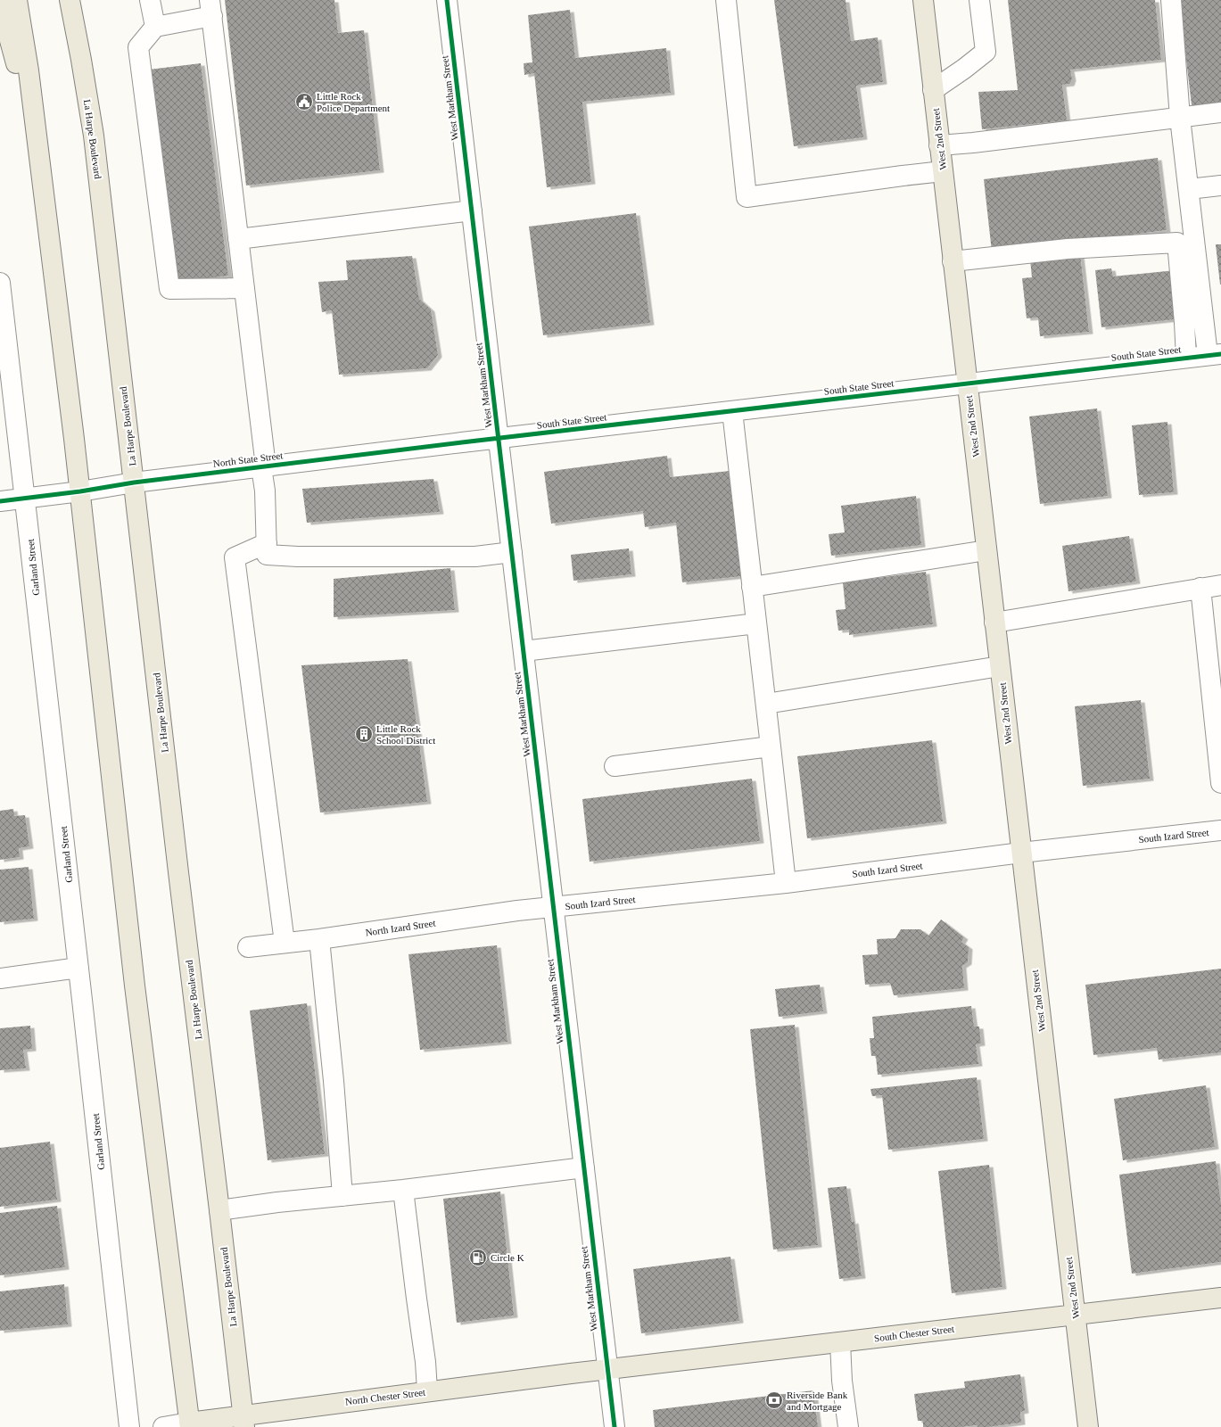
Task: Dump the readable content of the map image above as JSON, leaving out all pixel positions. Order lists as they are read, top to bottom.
{
  "streets": {
    "main road": [
      "La Harpe Boulevard",
      "West 2nd Street",
      "South Chester Street",
      "North Chester Street"
    ],
    "street": [
      "West Markham Street",
      "South State Street",
      "North State Street",
      "Garland Street",
      "South Izard Street",
      "North Izard Street"
    ]
  },
  "crossings": [
    ["West Markham Street", "South State Street"],
    ["West Markham Street", "North State Street"],
    ["West Markham Street", "South Izard Street"],
    ["West Markham Street", "North Izard Street"],
    ["West Markham Street", "South Chester Street"],
    ["West Markham Street", "North Chester Street"],
    ["La Harpe Boulevard", "North State Street"],
    ["La Harpe Boulevard", "North Chester Street"],
    ["West 2nd Street", "South State Street"],
    ["West 2nd Street", "South Izard Street"],
    ["West 2nd Street", "South Chester Street"],
    ["South State Street", "North State Street"],
    ["North State Street", "Garland Street"],
    ["South Izard Street", "North Izard Street"],
    ["South Chester Street", "North Chester Street"]
  ],
  "places": {
    "public building": ["Little Rock Police Department"],
    "building": ["Little Rock School District"],
    "fuel station": ["Circle K"],
    "bank": ["Riverside Bank and Mortgage"]
  }
}
